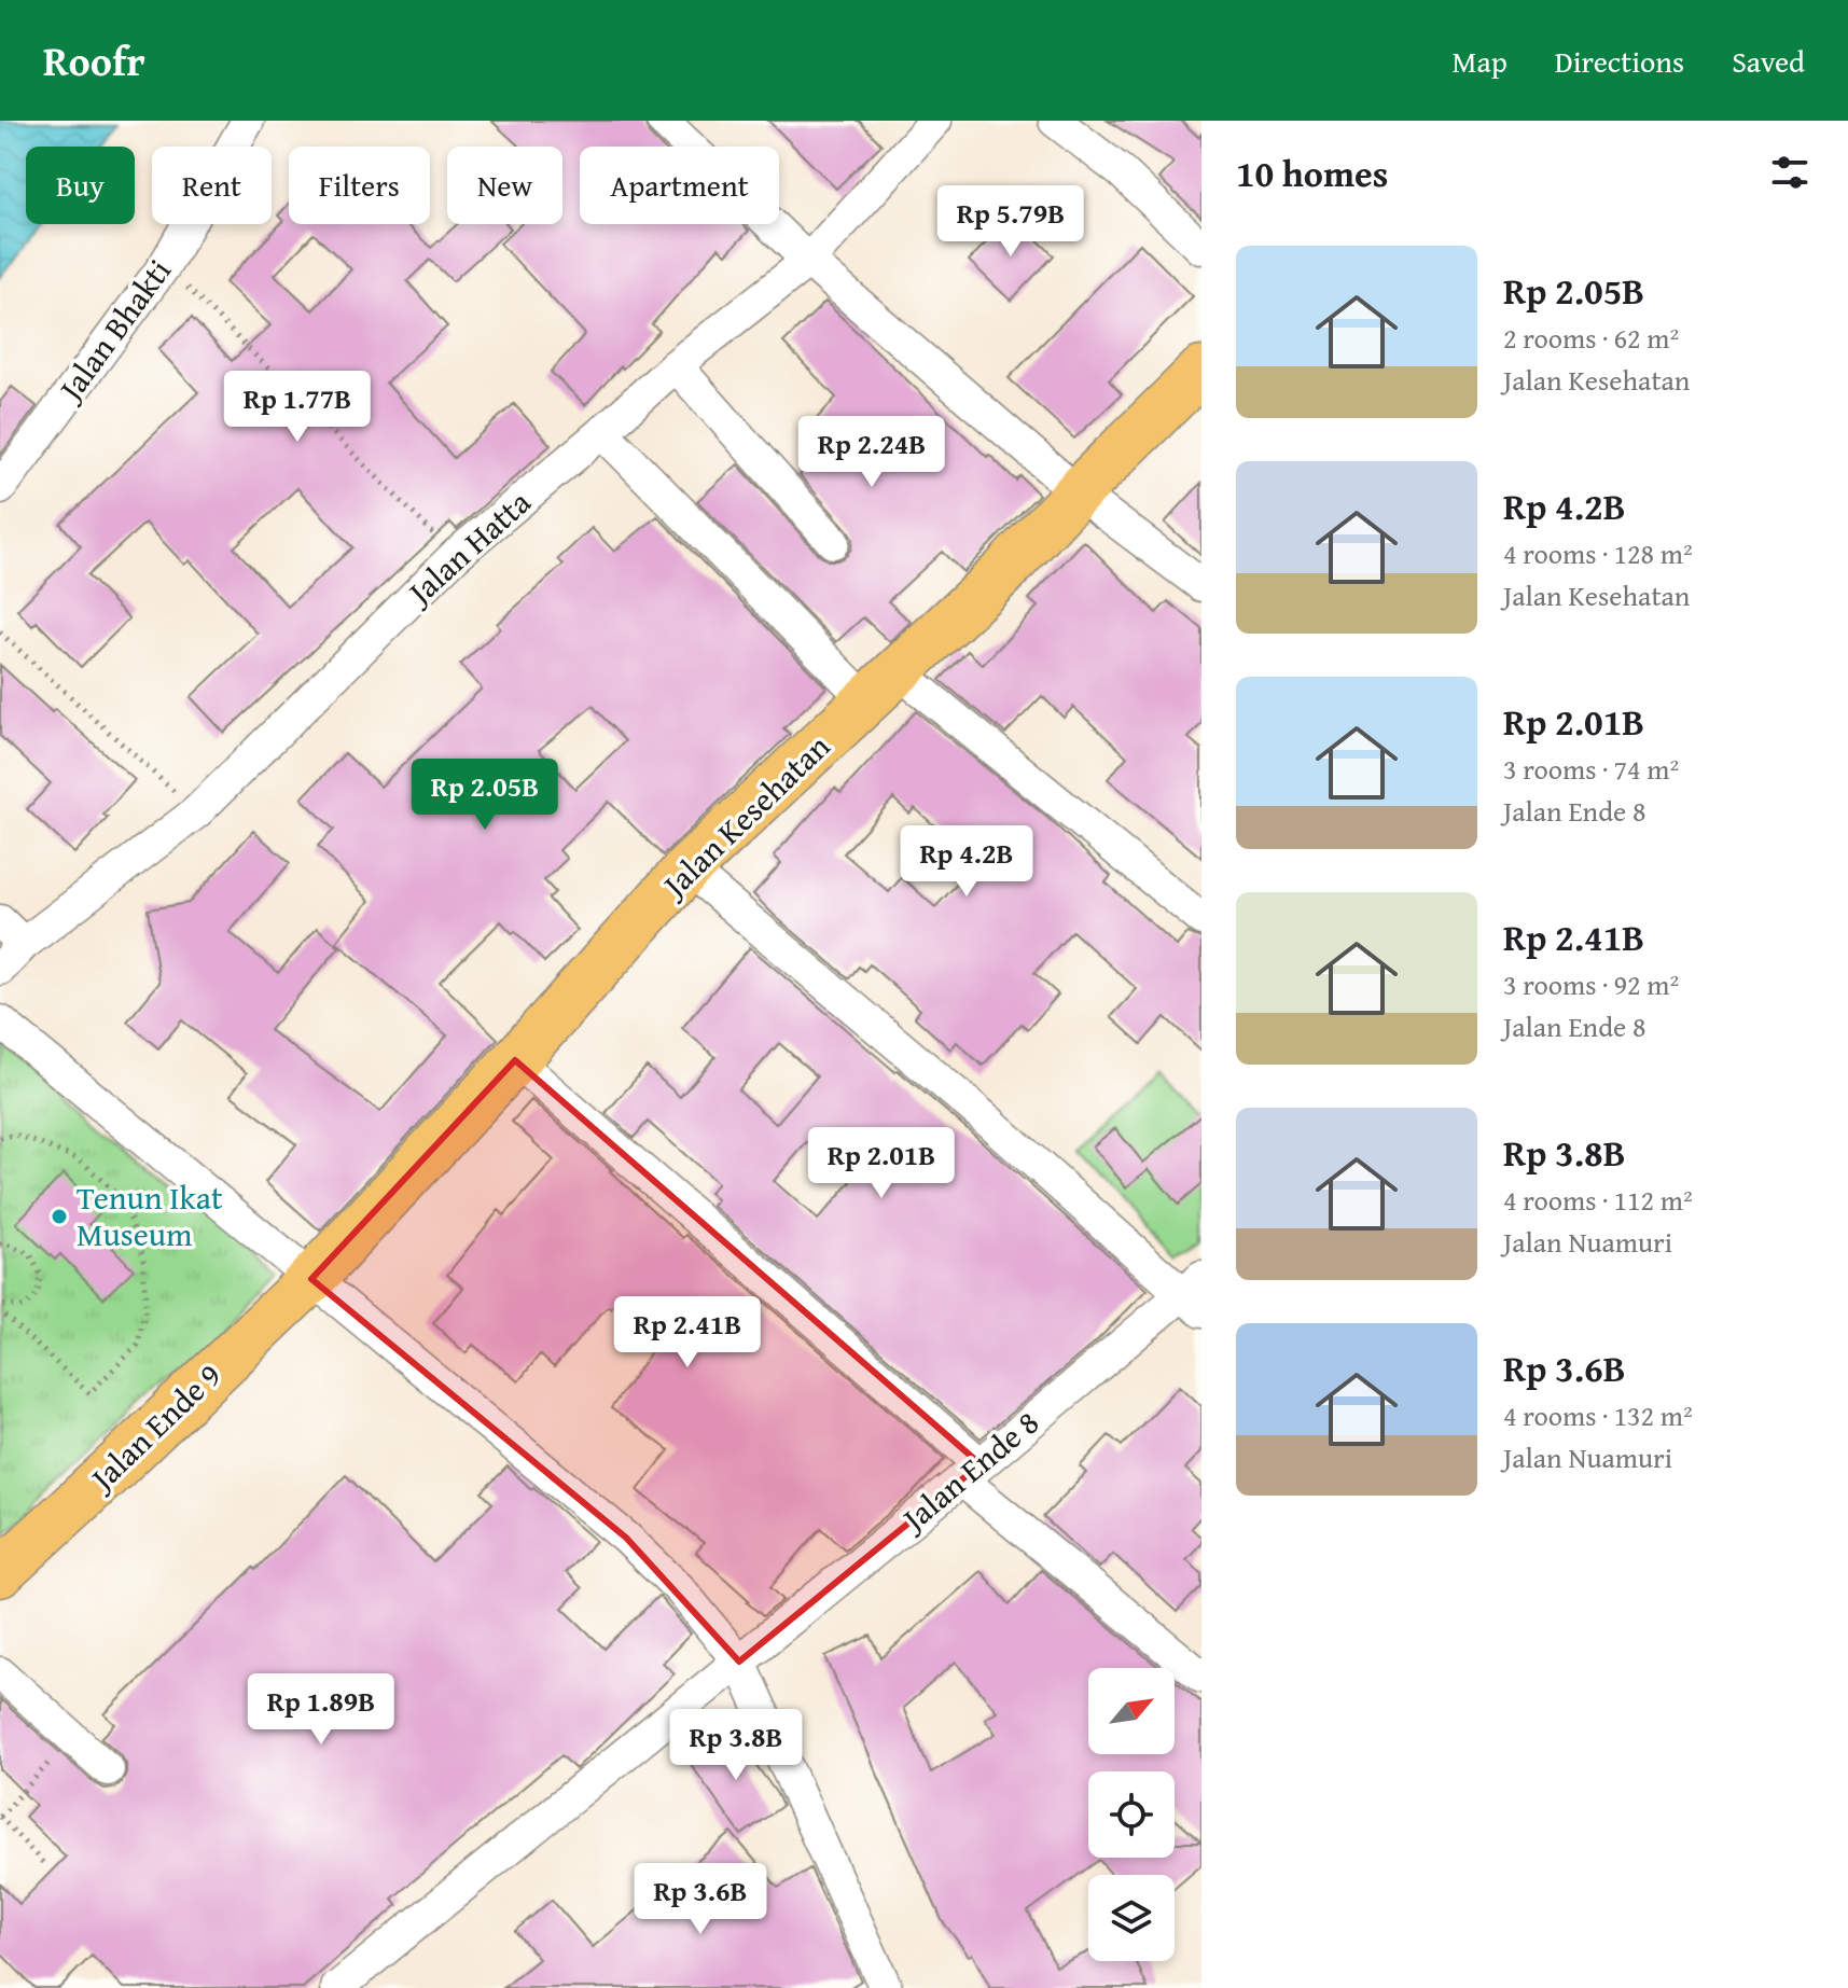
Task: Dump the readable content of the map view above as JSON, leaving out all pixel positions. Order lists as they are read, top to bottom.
{
  "streets": {
    "highway": ["Jalan Kesehatan", "Jalan Ende 9"],
    "street": ["Jalan Bhakti", "Jalan Hatta", "Jalan Ende 8"]
  },
  "crossings": [
    ["Jalan Kesehatan", "Jalan Ende 9"]
  ],
  "places": ["Tenun Ikat Museum"],
  "north": "top right",
  "page": {
    "header": "Roofr",
    "nav": ["Map", "Directions", "Saved"],
    "heading": "10 homes",
    "chip": [
      "Buy",
      "Rent",
      "Filters",
      "New",
      "Apartment"
    ],
    "price": [
      "Rp 5.79B",
      "Rp 1.77B",
      "Rp 2.24B",
      "Rp 2.05B",
      "Rp 4.2B",
      "Rp 2.01B",
      "Rp 2.41B",
      "Rp 1.89B",
      "Rp 3.8B",
      "Rp 3.6B"
    ],
    "list": [
      {
        "name": "Rp 2.05B",
        "note": "2 rooms · 62 m² · Jalan Kesehatan"
      },
      {
        "name": "Rp 4.2B",
        "note": "4 rooms · 128 m² · Jalan Kesehatan"
      },
      {
        "name": "Rp 2.01B",
        "note": "3 rooms · 74 m² · Jalan Ende 8"
      },
      {
        "name": "Rp 2.41B",
        "note": "3 rooms · 92 m² · Jalan Ende 8"
      },
      {
        "name": "Rp 3.8B",
        "note": "4 rooms · 112 m² · Jalan Nuamuri"
      },
      {
        "name": "Rp 3.6B",
        "note": "4 rooms · 132 m² · Jalan Nuamuri"
      }
    ]
  }
}
